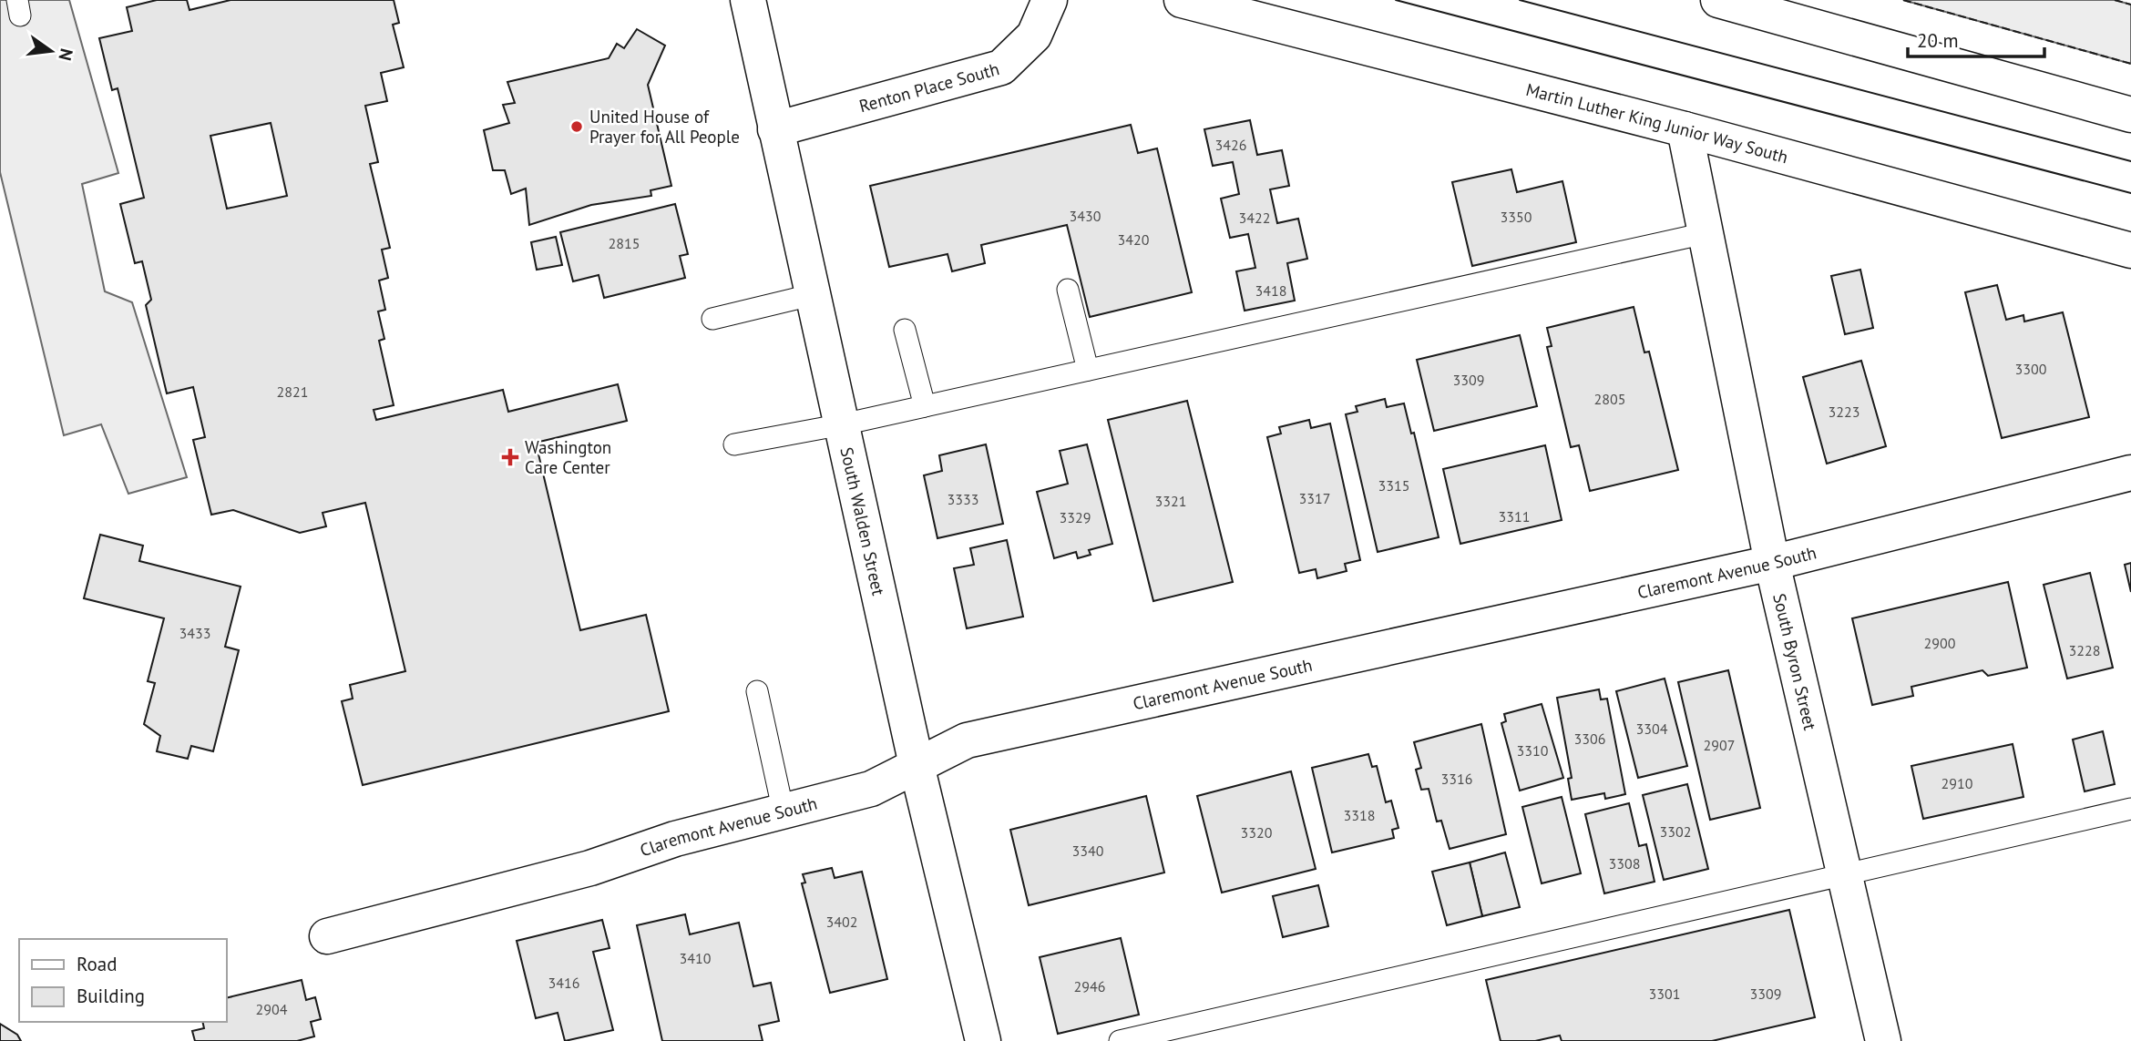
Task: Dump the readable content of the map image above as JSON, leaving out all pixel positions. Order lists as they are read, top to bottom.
{
  "streets": {
    "street": [
      "Renton Place South",
      "Martin Luther King Junior Way South",
      "South Walden Street",
      "Claremont Avenue South",
      "South Byron Street"
    ]
  },
  "crossings": [
    ["Renton Place South", "South Walden Street"],
    ["Martin Luther King Junior Way South", "South Byron Street"],
    ["South Walden Street", "Claremont Avenue South"],
    ["Claremont Avenue South", "South Byron Street"]
  ],
  "places": {
    "other": ["United House of Prayer for All People"],
    "health": ["Washington Care Center"]
  },
  "house_numbers": [
    "3426",
    "3430",
    "3350",
    "3422",
    "3420",
    "2815",
    "3418",
    "3300",
    "3309",
    "2821",
    "2805",
    "3223",
    "3315",
    "3317",
    "3333",
    "3321",
    "3311",
    "3329",
    "3433",
    "2900",
    "3228",
    "3304",
    "3306",
    "2907",
    "3310",
    "3316",
    "2910",
    "3318",
    "3302",
    "3320",
    "3340",
    "3308",
    "3402",
    "3410",
    "3416",
    "2946",
    "3301",
    "3309",
    "2904"
  ],
  "legend": ["Road", "Building"],
  "scale_bar": "20 m",
  "north": "right"
}
